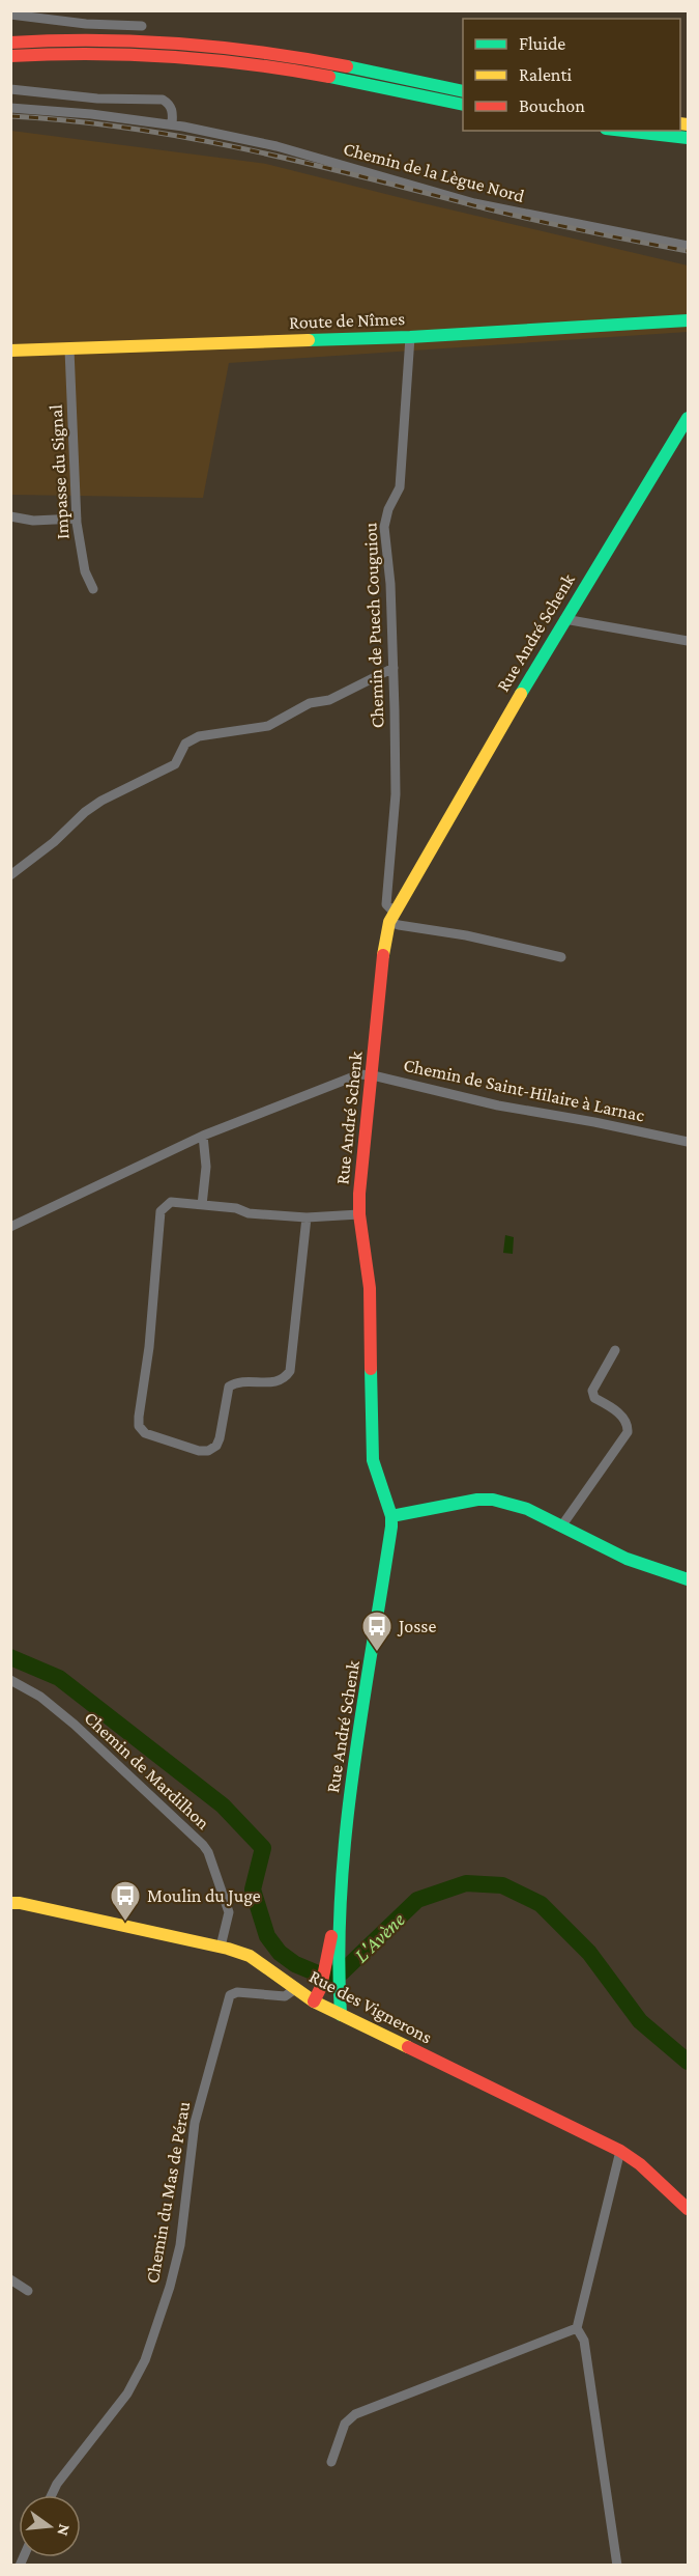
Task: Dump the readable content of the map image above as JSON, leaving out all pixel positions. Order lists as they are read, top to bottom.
{
  "streets": {
    "main road": ["Route de Nîmes", "Rue André Schenk", "Rue des Vignerons"],
    "street": [
      "Chemin de la Lègue Nord",
      "Impasse du Signal",
      "Chemin de Puech Couguiou",
      "Chemin de Saint-Hilaire à Larnac",
      "Chemin de Mardilhon",
      "Chemin du Mas de Pérau"
    ]
  },
  "crossings": [
    ["Route de Nîmes", "Impasse du Signal"],
    ["Route de Nîmes", "Chemin de Puech Couguiou"],
    ["Chemin de Puech Couguiou", "Rue André Schenk"],
    ["Rue André Schenk", "Chemin de Saint-Hilaire à Larnac"],
    ["Rue André Schenk", "Rue des Vignerons"],
    ["Chemin de Mardilhon", "Rue des Vignerons"],
    ["Rue des Vignerons", "Chemin du Mas de Pérau"]
  ],
  "water": ["L'Avène"],
  "places": {
    "bus stop": ["Josse", "Moulin du Juge"]
  },
  "legend": ["Fluide", "Ralenti", "Bouchon"],
  "north": "right"
}
